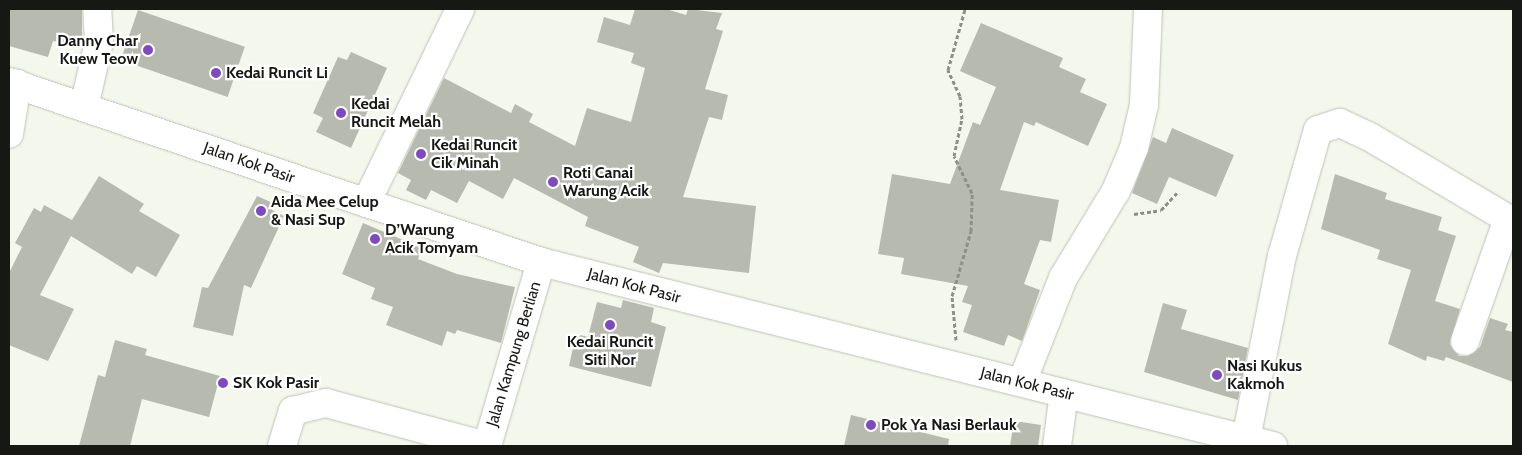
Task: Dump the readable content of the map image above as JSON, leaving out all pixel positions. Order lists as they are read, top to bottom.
{
  "streets": {
    "street": ["Jalan Kok Pasir", "Jalan Kampung Berlian"]
  },
  "crossings": [
    ["Jalan Kok Pasir", "Jalan Kampung Berlian"]
  ],
  "places": [
    "Danny Char Kuew Teow",
    "Kedai Runcit Li",
    "Kedai Runcit Melah",
    "Kedai Runcit Cik Minah",
    "Roti Canai Warung Acik",
    "Aida Mee Celup & Nasi Sup",
    "D’Warung Acik Tomyam",
    "Kedai Runcit Siti Nor",
    "Nasi Kukus Kakmoh",
    "SK Kok Pasir",
    "Pok Ya Nasi Berlauk"
  ]
}
